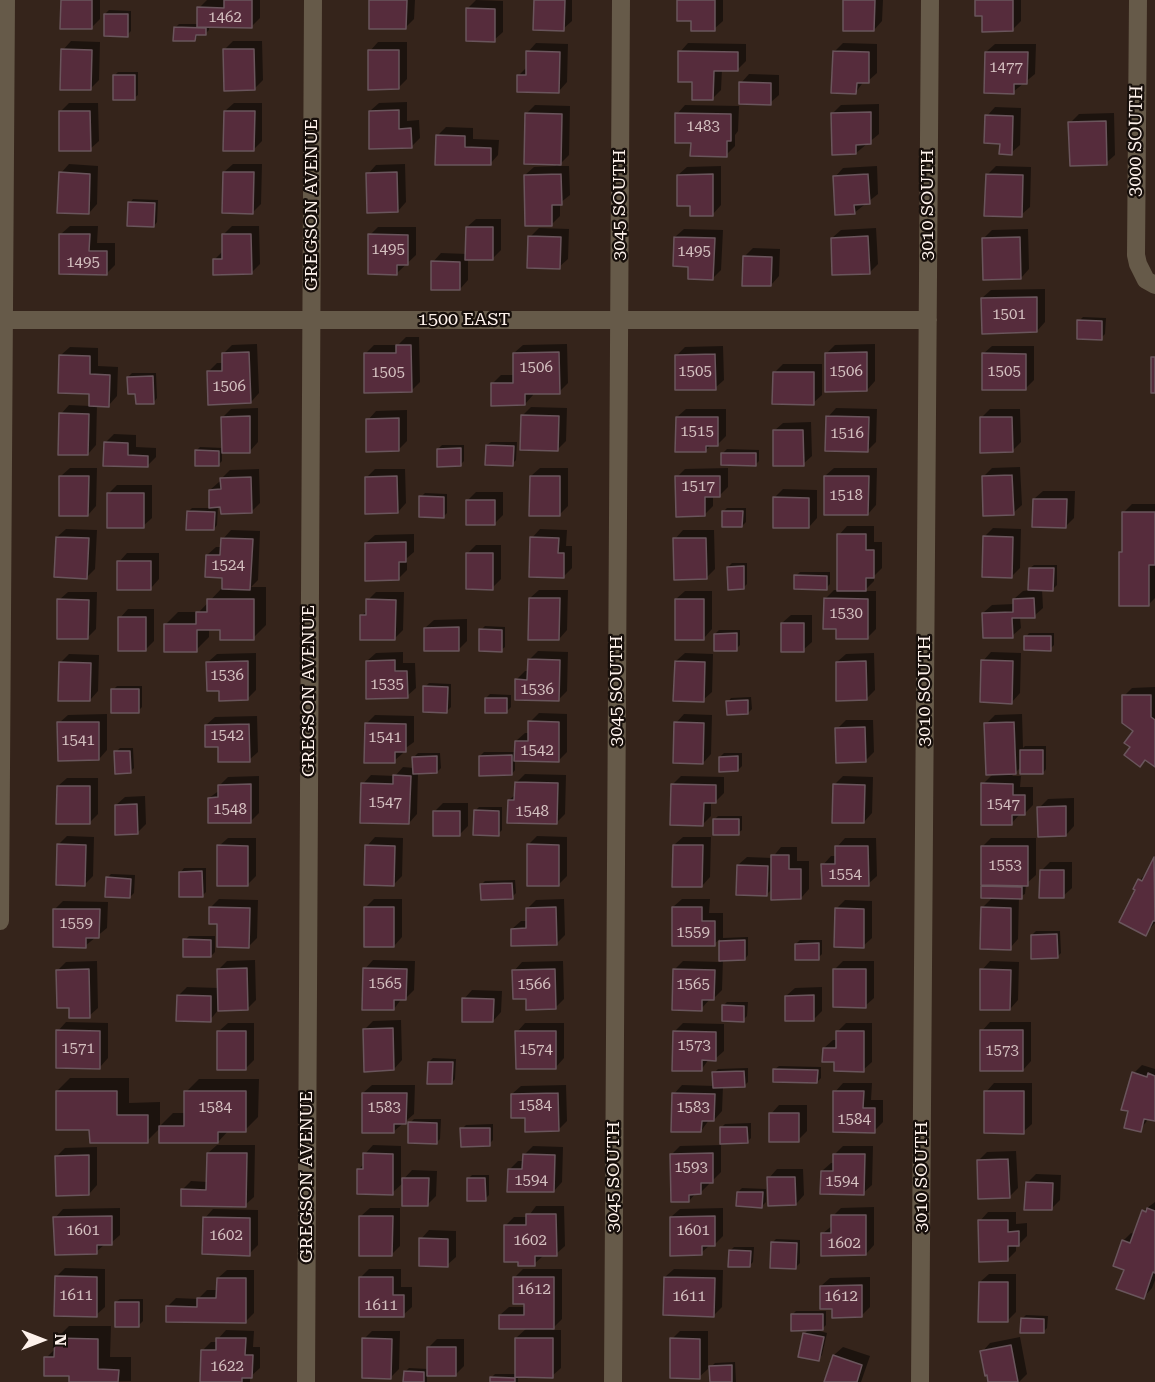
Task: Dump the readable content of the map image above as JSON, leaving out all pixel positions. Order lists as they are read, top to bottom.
{
  "streets": {
    "street": [
      "3000 SOUTH",
      "GREGSON AVENUE",
      "3045 SOUTH",
      "3010 SOUTH",
      "1500 EAST"
    ]
  },
  "crossings": [
    ["GREGSON AVENUE", "1500 EAST"],
    ["3045 SOUTH", "1500 EAST"],
    ["3010 SOUTH", "1500 EAST"]
  ],
  "house_numbers": [
    "1462",
    "1477",
    "1483",
    "1495",
    "1495",
    "1495",
    "1501",
    "1506",
    "1505",
    "1506",
    "1505",
    "1505",
    "1506",
    "1515",
    "1516",
    "1517",
    "1518",
    "1524",
    "1530",
    "1536",
    "1535",
    "1536",
    "1542",
    "1541",
    "1541",
    "1542",
    "1547",
    "1547",
    "1548",
    "1548",
    "1553",
    "1554",
    "1559",
    "1559",
    "1565",
    "1566",
    "1565",
    "1573",
    "1571",
    "1574",
    "1573",
    "1584",
    "1584",
    "1583",
    "1583",
    "1584",
    "1593",
    "1594",
    "1594",
    "1601",
    "1601",
    "1602",
    "1602",
    "1602",
    "1612",
    "1611",
    "1611",
    "1612",
    "1611",
    "1622"
  ],
  "north": "right"
}
